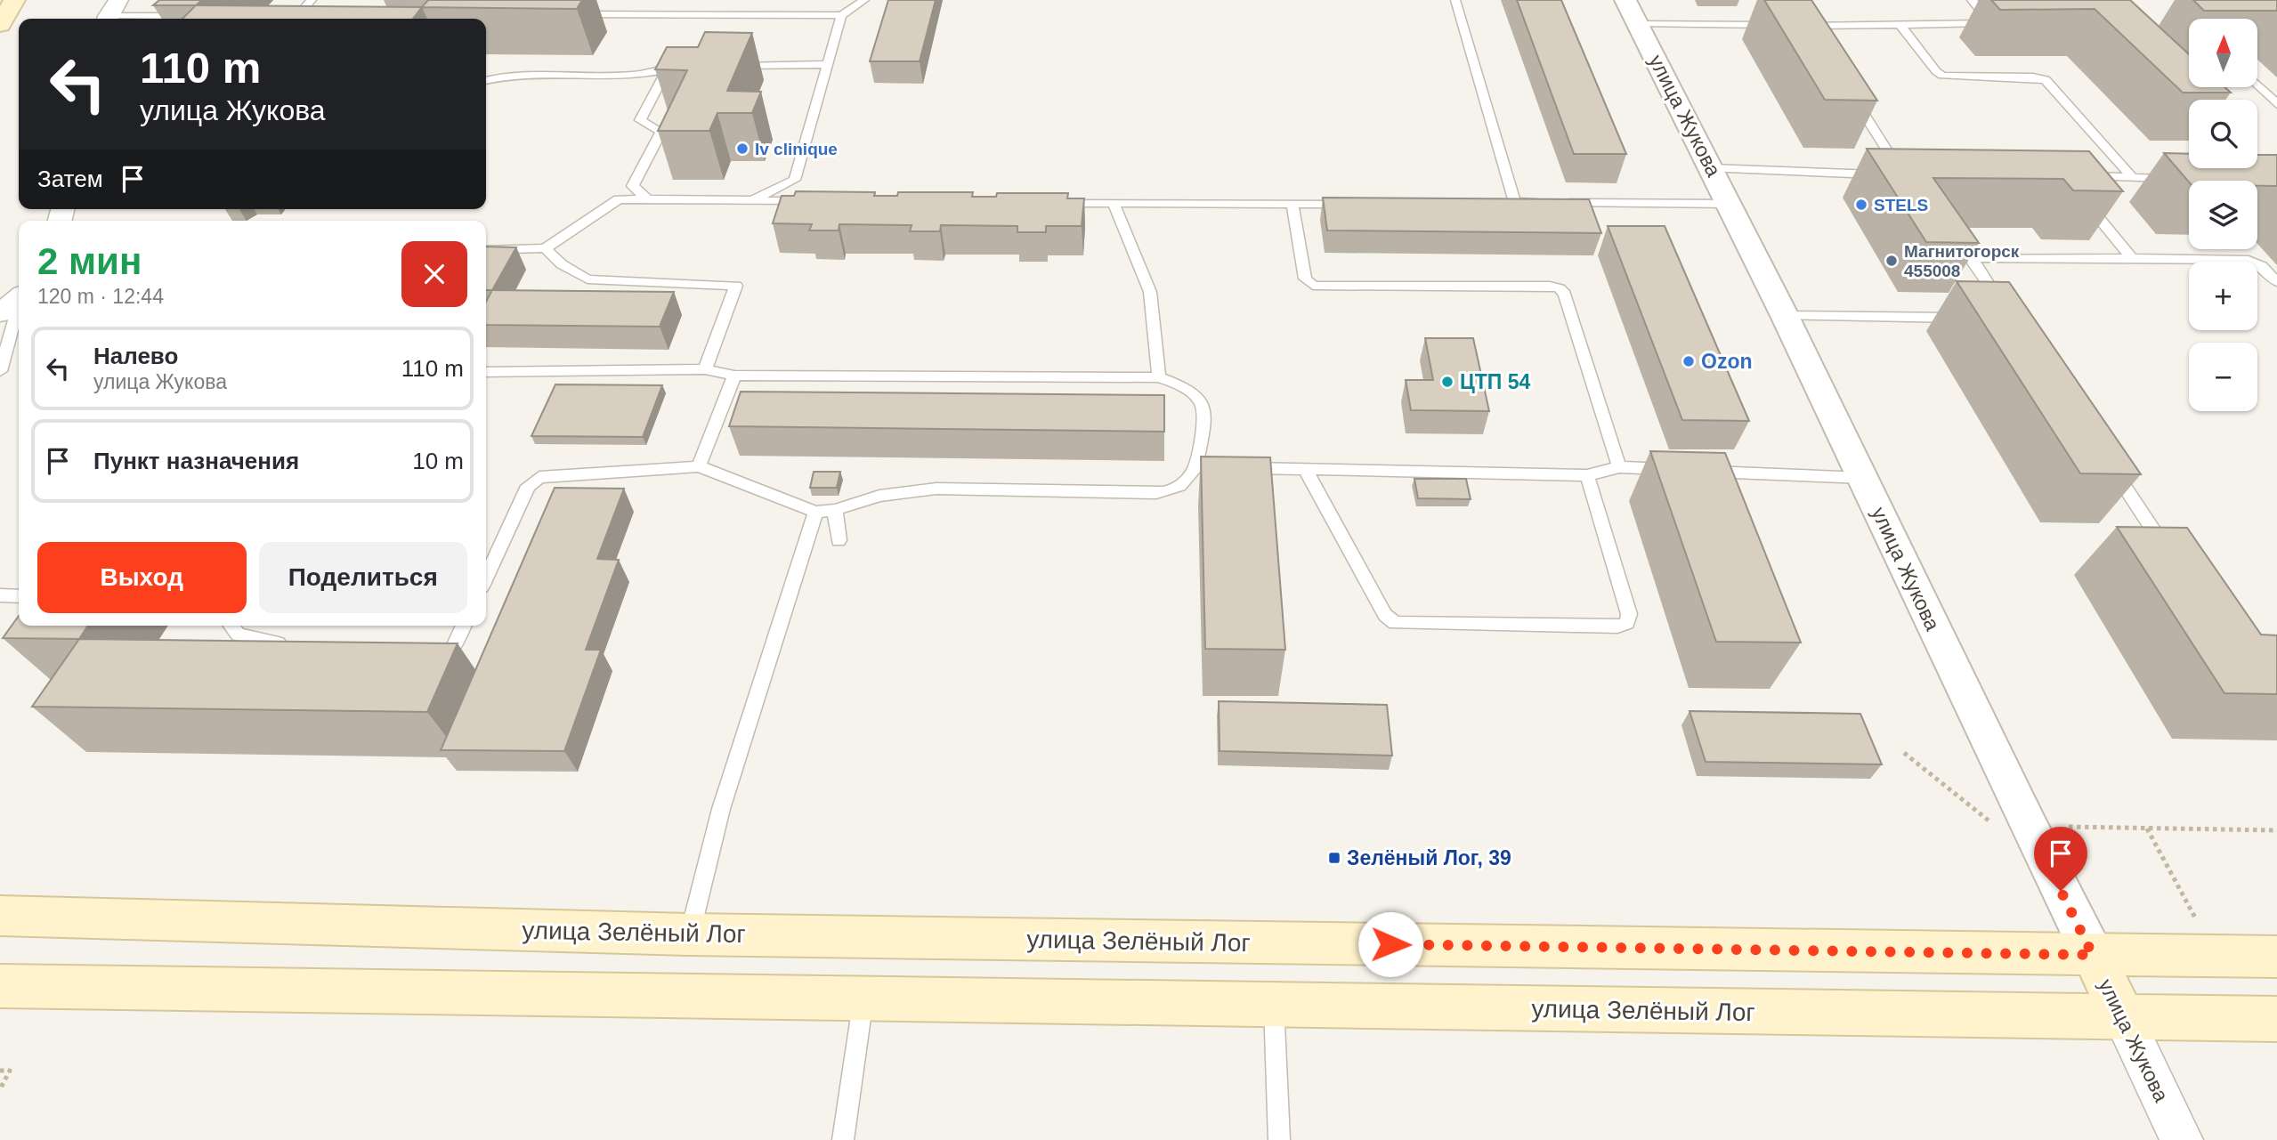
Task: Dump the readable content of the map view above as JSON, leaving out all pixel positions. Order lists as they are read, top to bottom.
{
  "streets": {
    "main road": ["улица Жукова", "улица Зелёный Лог"]
  },
  "crossings": [
    ["улица Жукова", "улица Зелёный Лог"]
  ],
  "places": {
    "other": [
      "Iv clinique",
      "STELS",
      "Магнитогорск 455008",
      "Ozon",
      "ЦТП 54"
    ],
    "transit": ["Зелёный Лог, 39"]
  },
  "north": "top",
  "page": {
    "map_buttons": ["+", "−"],
    "turn": ["110 m", "улица Жукова"],
    "then": "Затем",
    "heading": ["2 мин", "120 m · 12:44"],
    "list": [
      {
        "name": "Налево",
        "note": "улица Жукова",
        "value": "110 m"
      },
      {
        "name": "Пункт назначения",
        "value": "10 m"
      }
    ],
    "buttons": ["Выход", "Поделиться"]
  }
}
